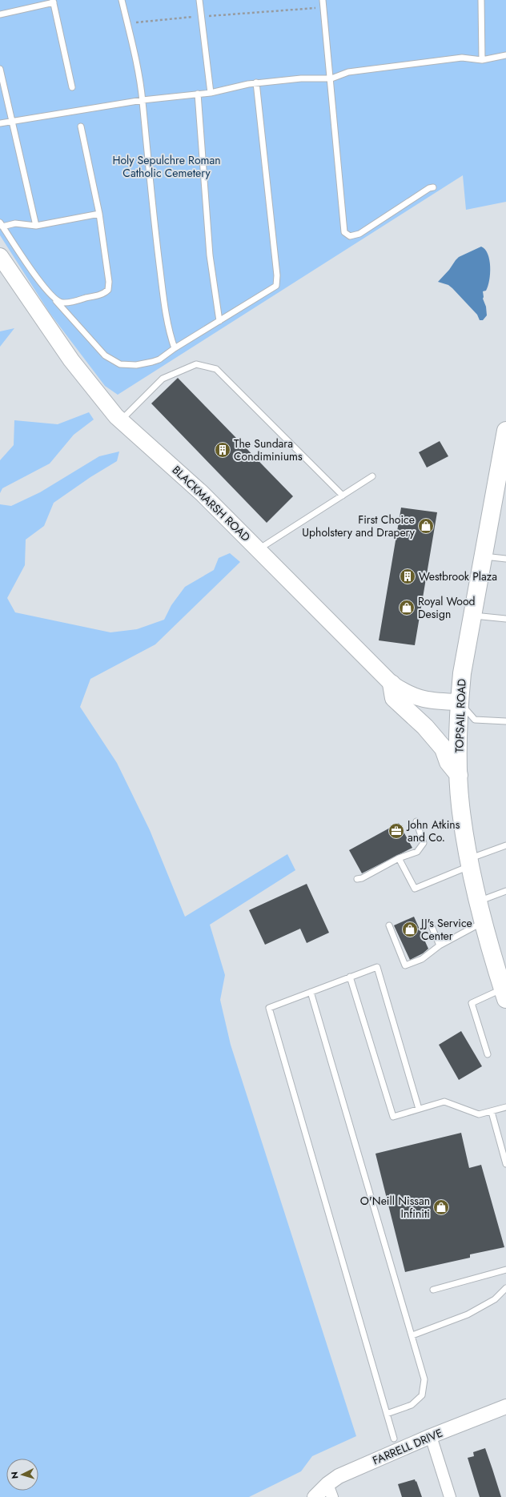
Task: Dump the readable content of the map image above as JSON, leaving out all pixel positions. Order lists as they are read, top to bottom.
{
  "streets": {
    "main road": ["BLACKMARSH ROAD", "TOPSAIL ROAD"],
    "street": ["FARRELL DRIVE"]
  },
  "crossings": [
    ["BLACKMARSH ROAD", "TOPSAIL ROAD"]
  ],
  "parks": ["Holy Sepulchre Roman Catholic Cemetery"],
  "places": {
    "building": ["The Sundara Condiminiums", "Westbrook Plaza"],
    "shop": [
      "First Choice Upholstery and Drapery",
      "Royal Wood Design",
      "JJ's Service Center",
      "O'Neill Nissan Infiniti"
    ],
    "office": ["John Atkins and Co."]
  },
  "north": "left"
}
